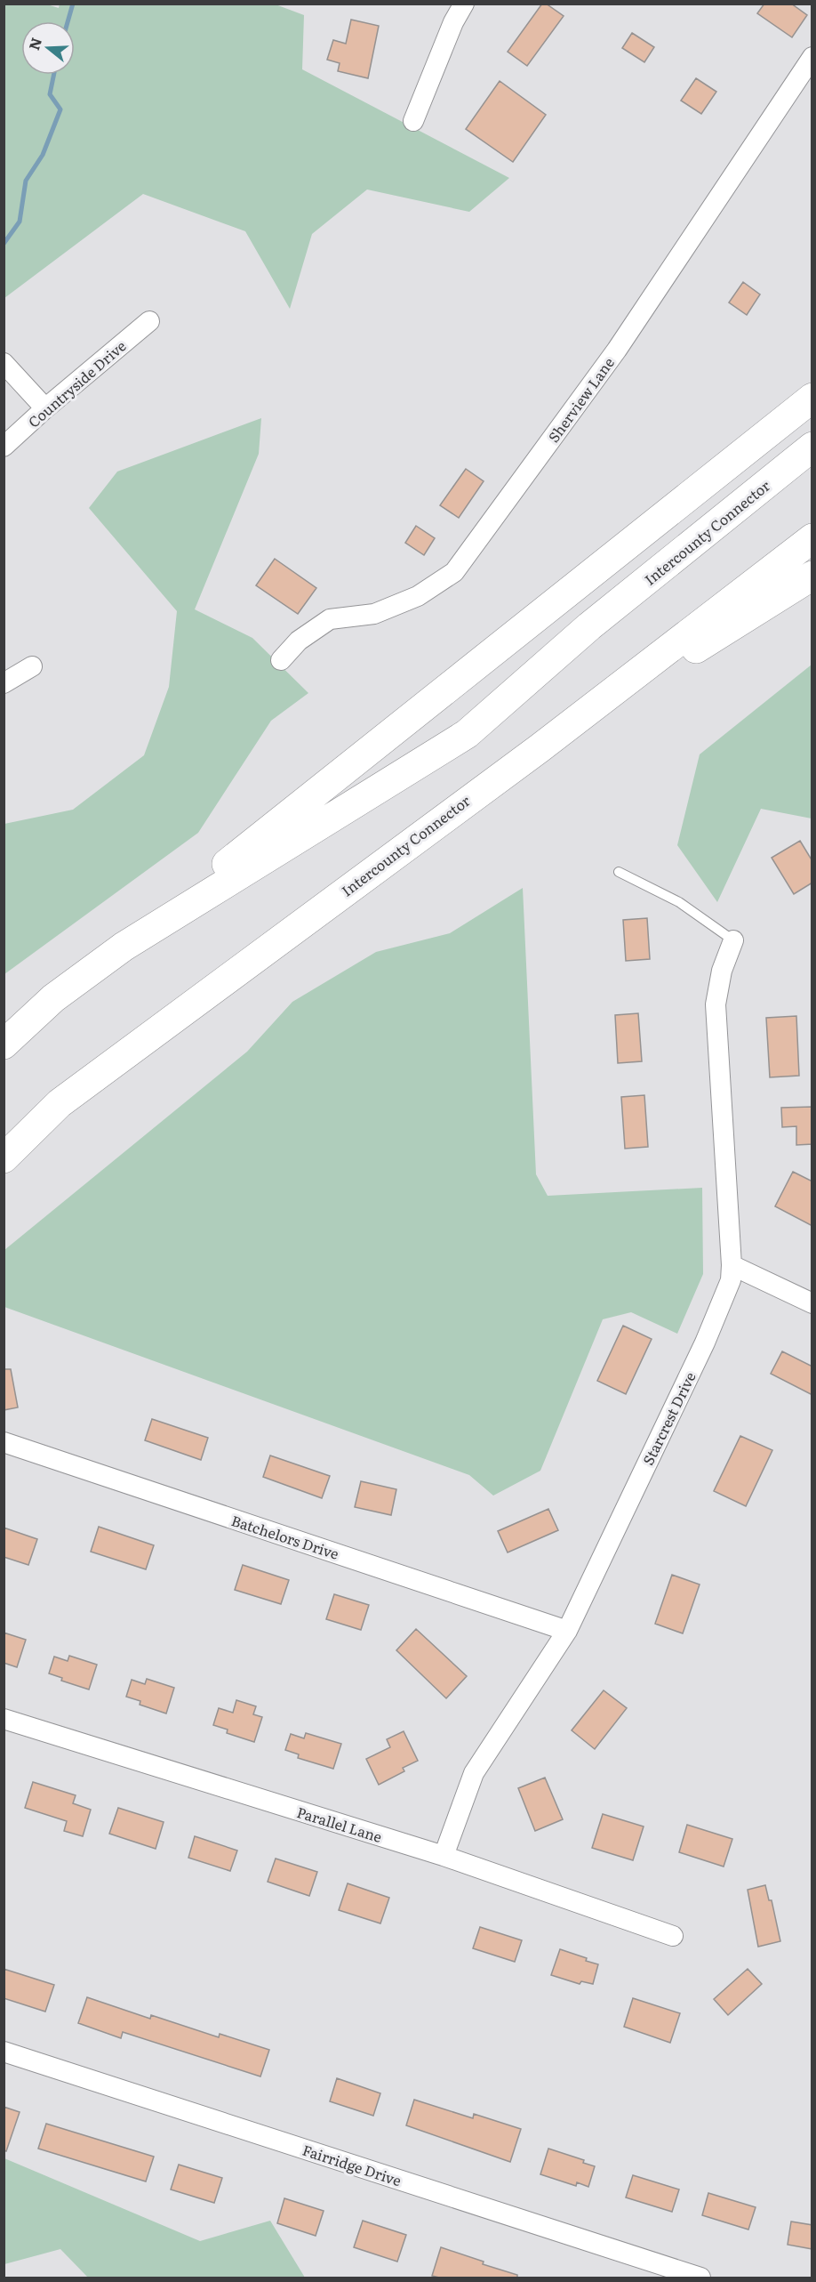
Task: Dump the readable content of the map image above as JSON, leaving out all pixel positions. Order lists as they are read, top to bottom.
{
  "streets": {
    "highway": ["Intercounty Connector"],
    "street": [
      "Countryside Drive",
      "Sherview Lane",
      "Starcrest Drive",
      "Batchelors Drive",
      "Parallel Lane",
      "Fairridge Drive"
    ]
  },
  "crossings": [
    ["Starcrest Drive", "Batchelors Drive"],
    ["Starcrest Drive", "Parallel Lane"]
  ],
  "north": "left"
}
